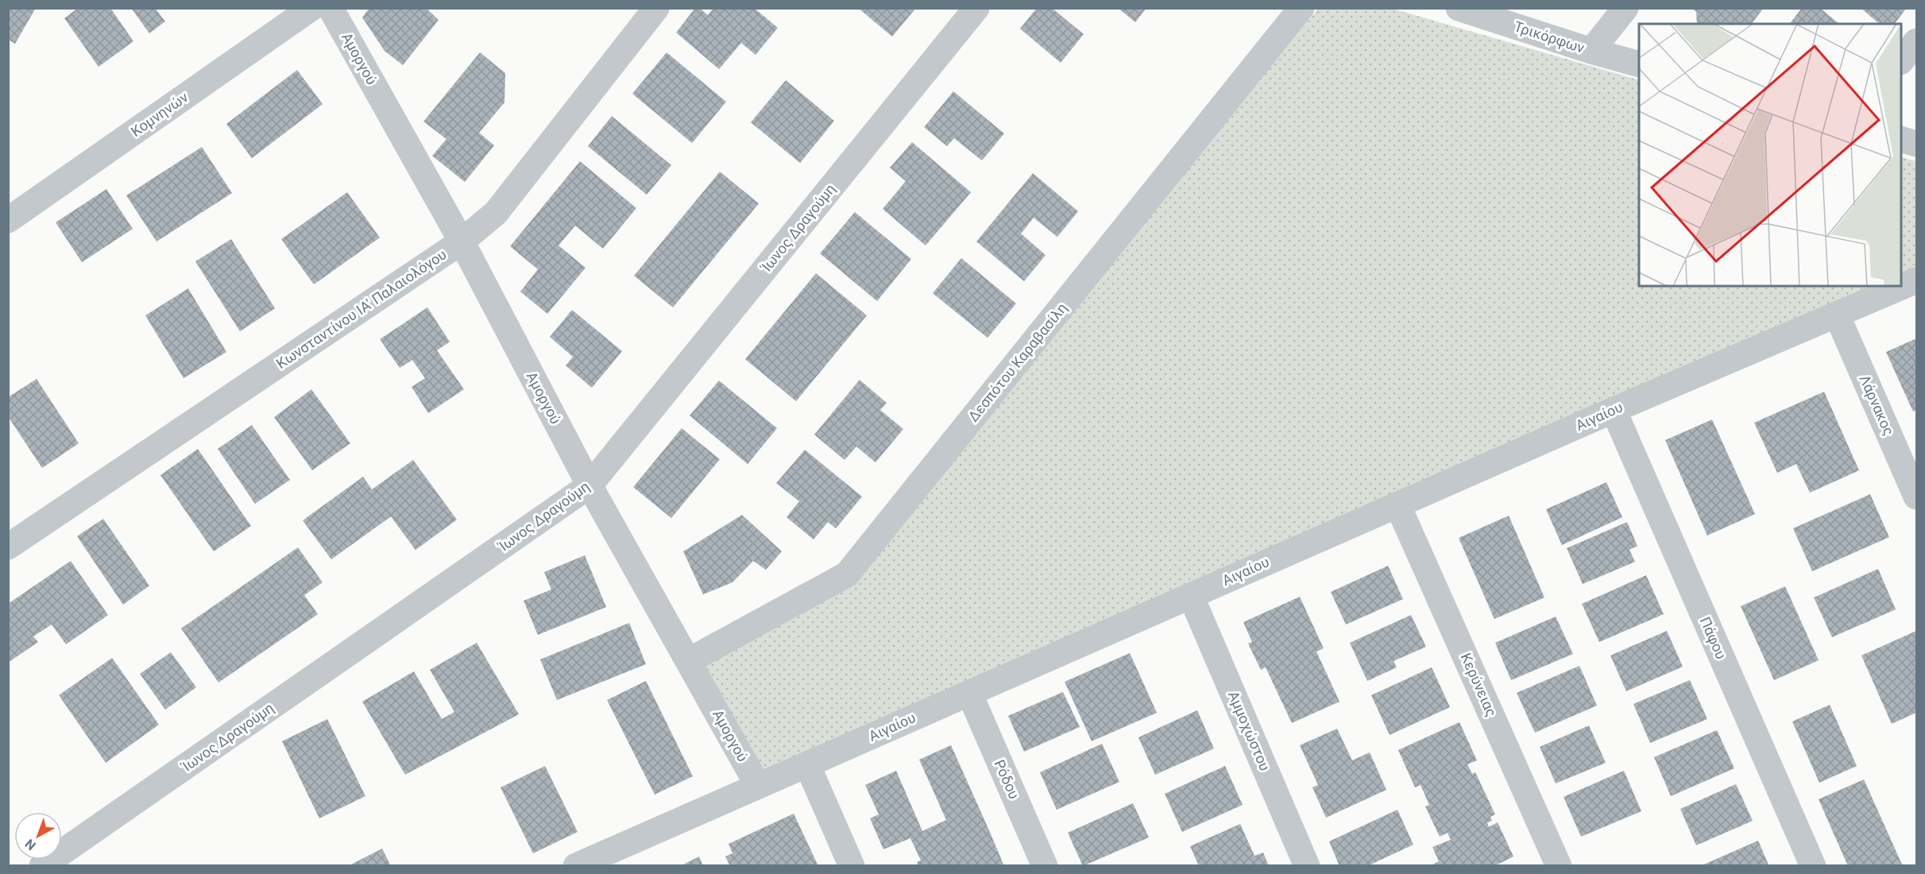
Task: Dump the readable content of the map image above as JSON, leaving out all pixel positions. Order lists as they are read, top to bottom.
{
  "streets": {
    "street": [
      "Τρικόρφων",
      "Αμοργού",
      "Κοµνηνών",
      "Ίωνος Δραγούμη",
      "Κωνσταντίνου ΙΑ' Παλαιολόγου",
      "Δεσπότου Καραβασίλη",
      "Λάρνακος",
      "Αιγαίου",
      "Πάφου",
      "Κερύνειας",
      "Αμμοχώστου",
      "Ρόδου"
    ]
  },
  "crossings": [
    ["Αμοργού", "Ίωνος Δραγούμη"],
    ["Αμοργού", "Κωνσταντίνου ΙΑ' Παλαιολόγου"],
    ["Αμοργού", "Δεσπότου Καραβασίλη"],
    ["Αμοργού", "Αιγαίου"],
    ["Λάρνακος", "Αιγαίου"],
    ["Αιγαίου", "Πάφου"],
    ["Αιγαίου", "Κερύνειας"],
    ["Αιγαίου", "Αμμοχώστου"],
    ["Αιγαίου", "Ρόδου"]
  ],
  "north": "bottom left"
}
